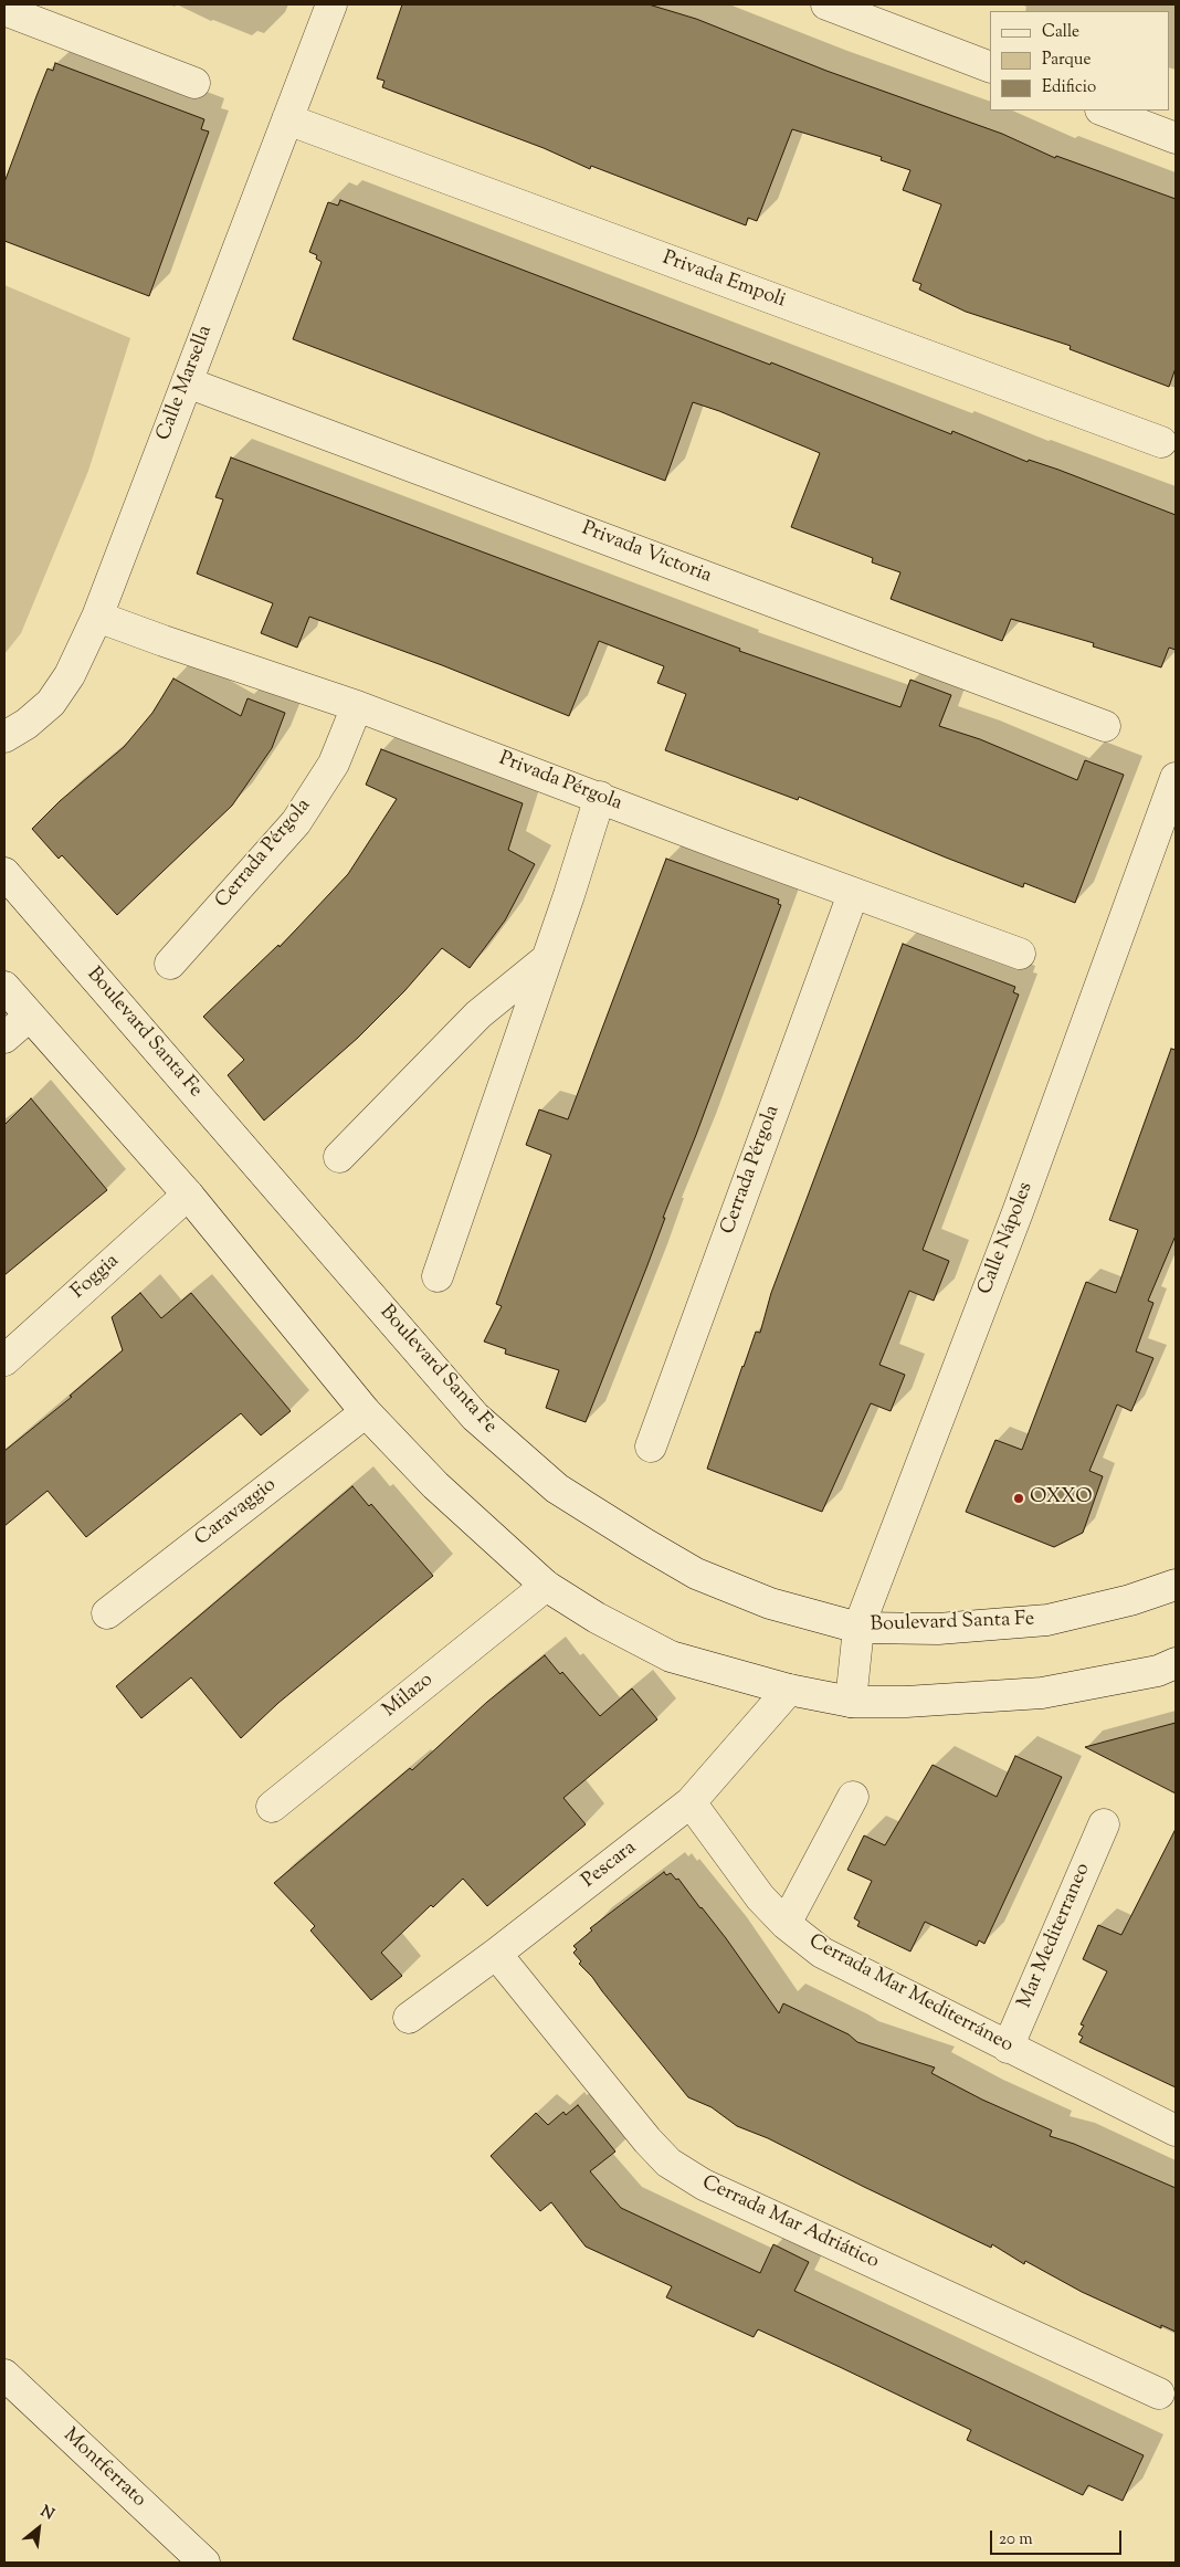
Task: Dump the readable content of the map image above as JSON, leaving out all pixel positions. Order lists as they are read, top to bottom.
{
  "streets": {
    "street": [
      "Privada Empoli",
      "Calle Marsella",
      "Privada Victoria",
      "Privada Pérgola",
      "Cerrada Pérgola",
      "Boulevard Santa Fe",
      "Calle Nápoles",
      "Foggia",
      "Caravaggio",
      "Milazo",
      "Pescara",
      "Mar Mediterraneo",
      "Cerrada Mar Mediterráneo",
      "Cerrada Mar Adriático",
      "Montferrato"
    ]
  },
  "crossings": [
    ["Privada Empoli", "Calle Marsella"],
    ["Calle Marsella", "Privada Victoria"],
    ["Calle Marsella", "Privada Pérgola"],
    ["Privada Pérgola", "Cerrada Pérgola"],
    ["Boulevard Santa Fe", "Calle Nápoles"],
    ["Pescara", "Cerrada Mar Mediterráneo"],
    ["Pescara", "Cerrada Mar Adriático"],
    ["Mar Mediterraneo", "Cerrada Mar Mediterráneo"]
  ],
  "places": ["OXXO"],
  "legend": ["Calle", "Parque", "Edificio"],
  "scale_bar": "20 m",
  "north": "top right"
}
